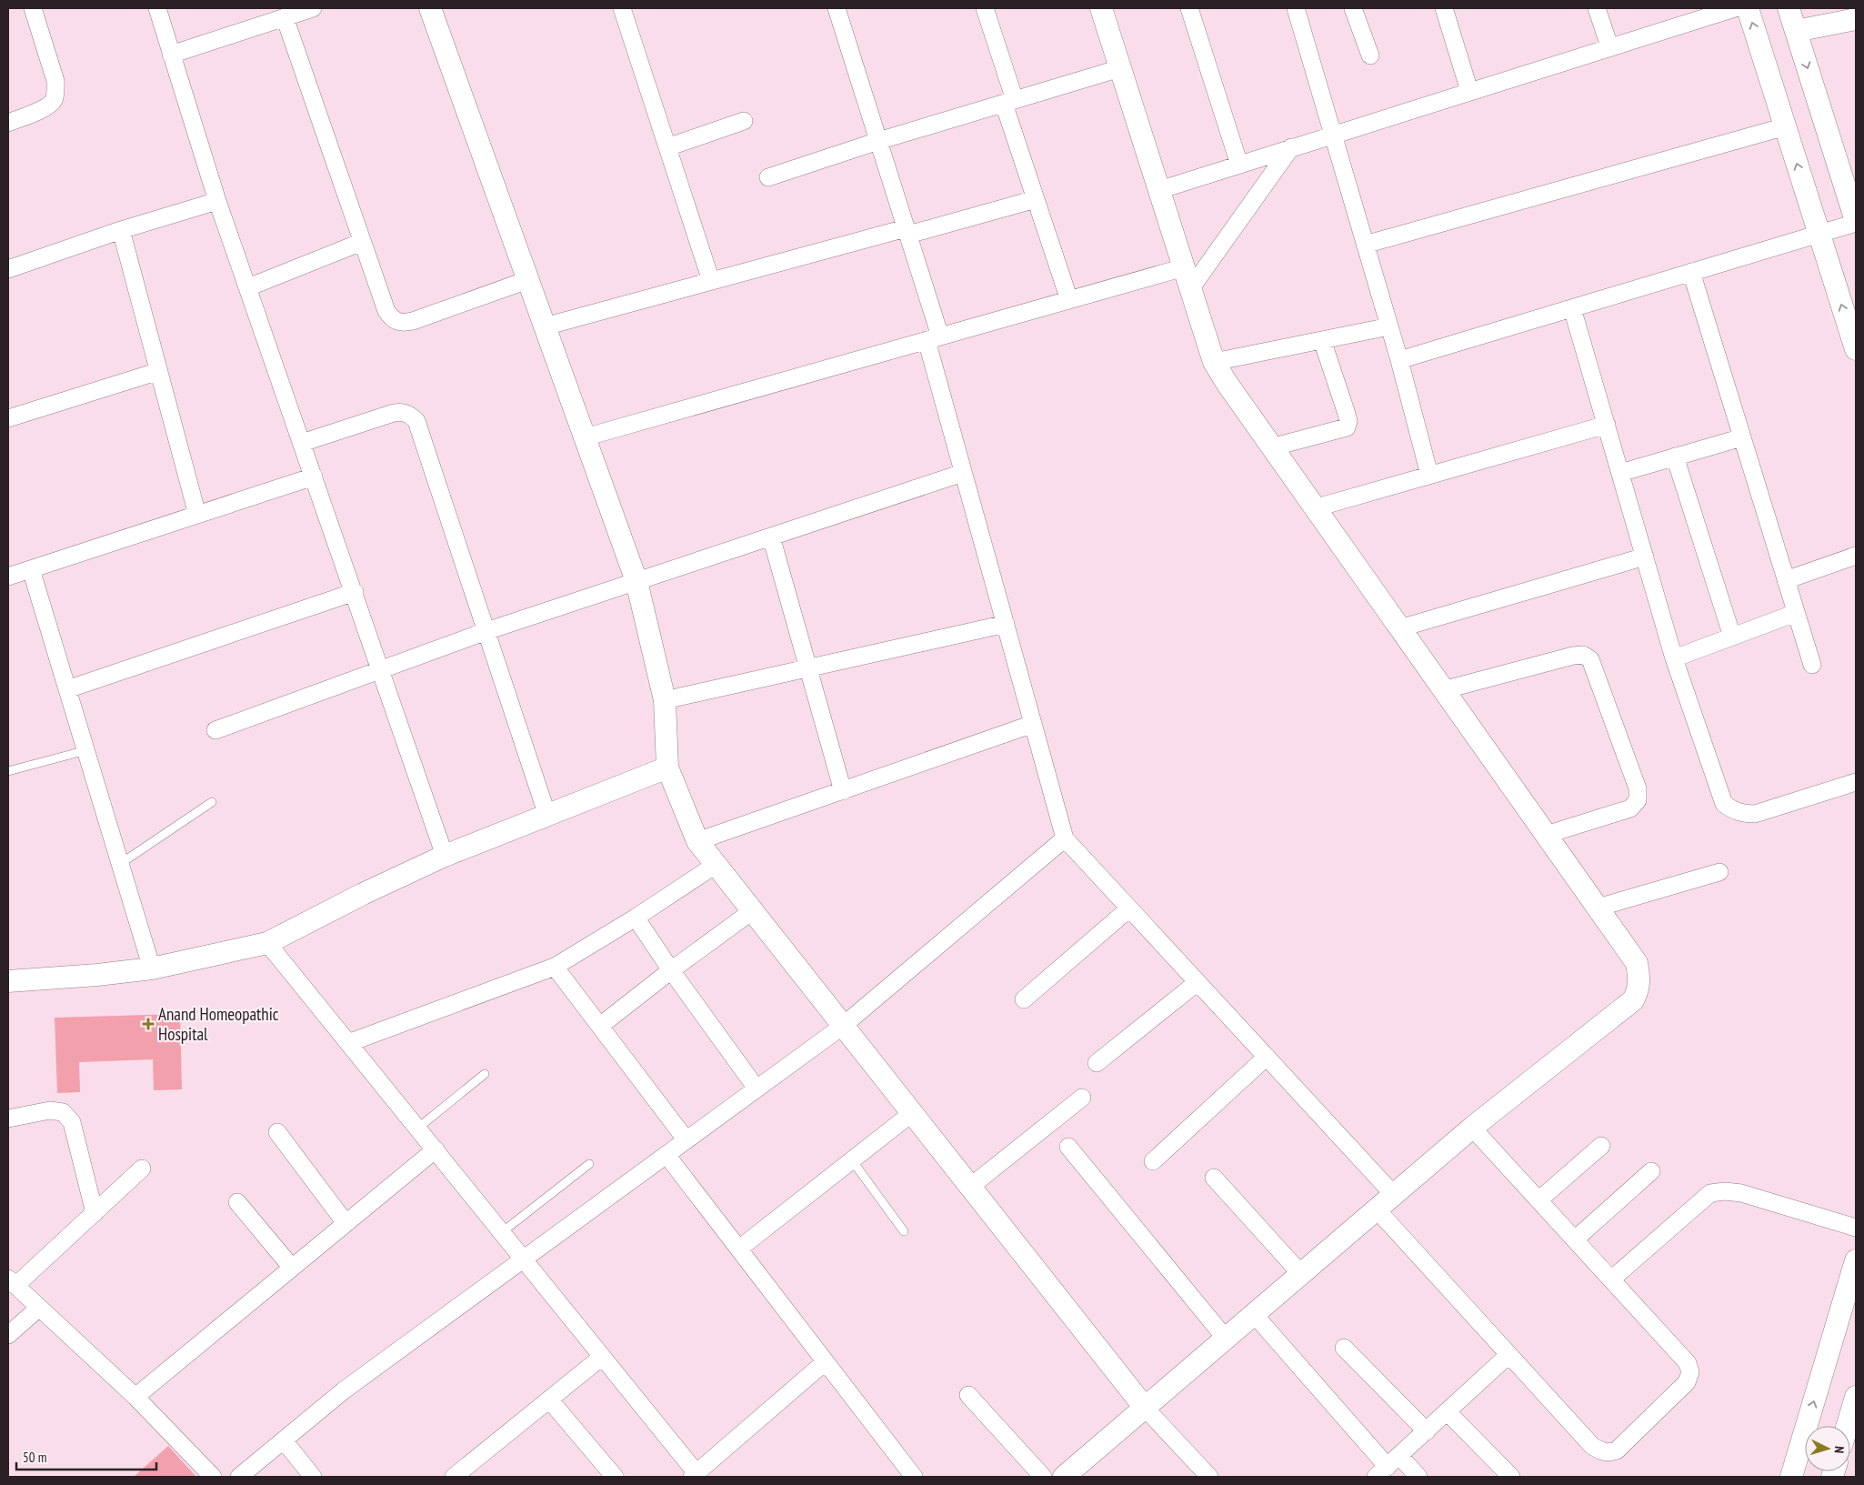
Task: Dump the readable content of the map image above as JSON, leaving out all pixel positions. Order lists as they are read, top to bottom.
{
  "places": {
    "health": ["Anand Homeopathic Hospital"]
  },
  "scale_bar": "50 m",
  "north": "right"
}
